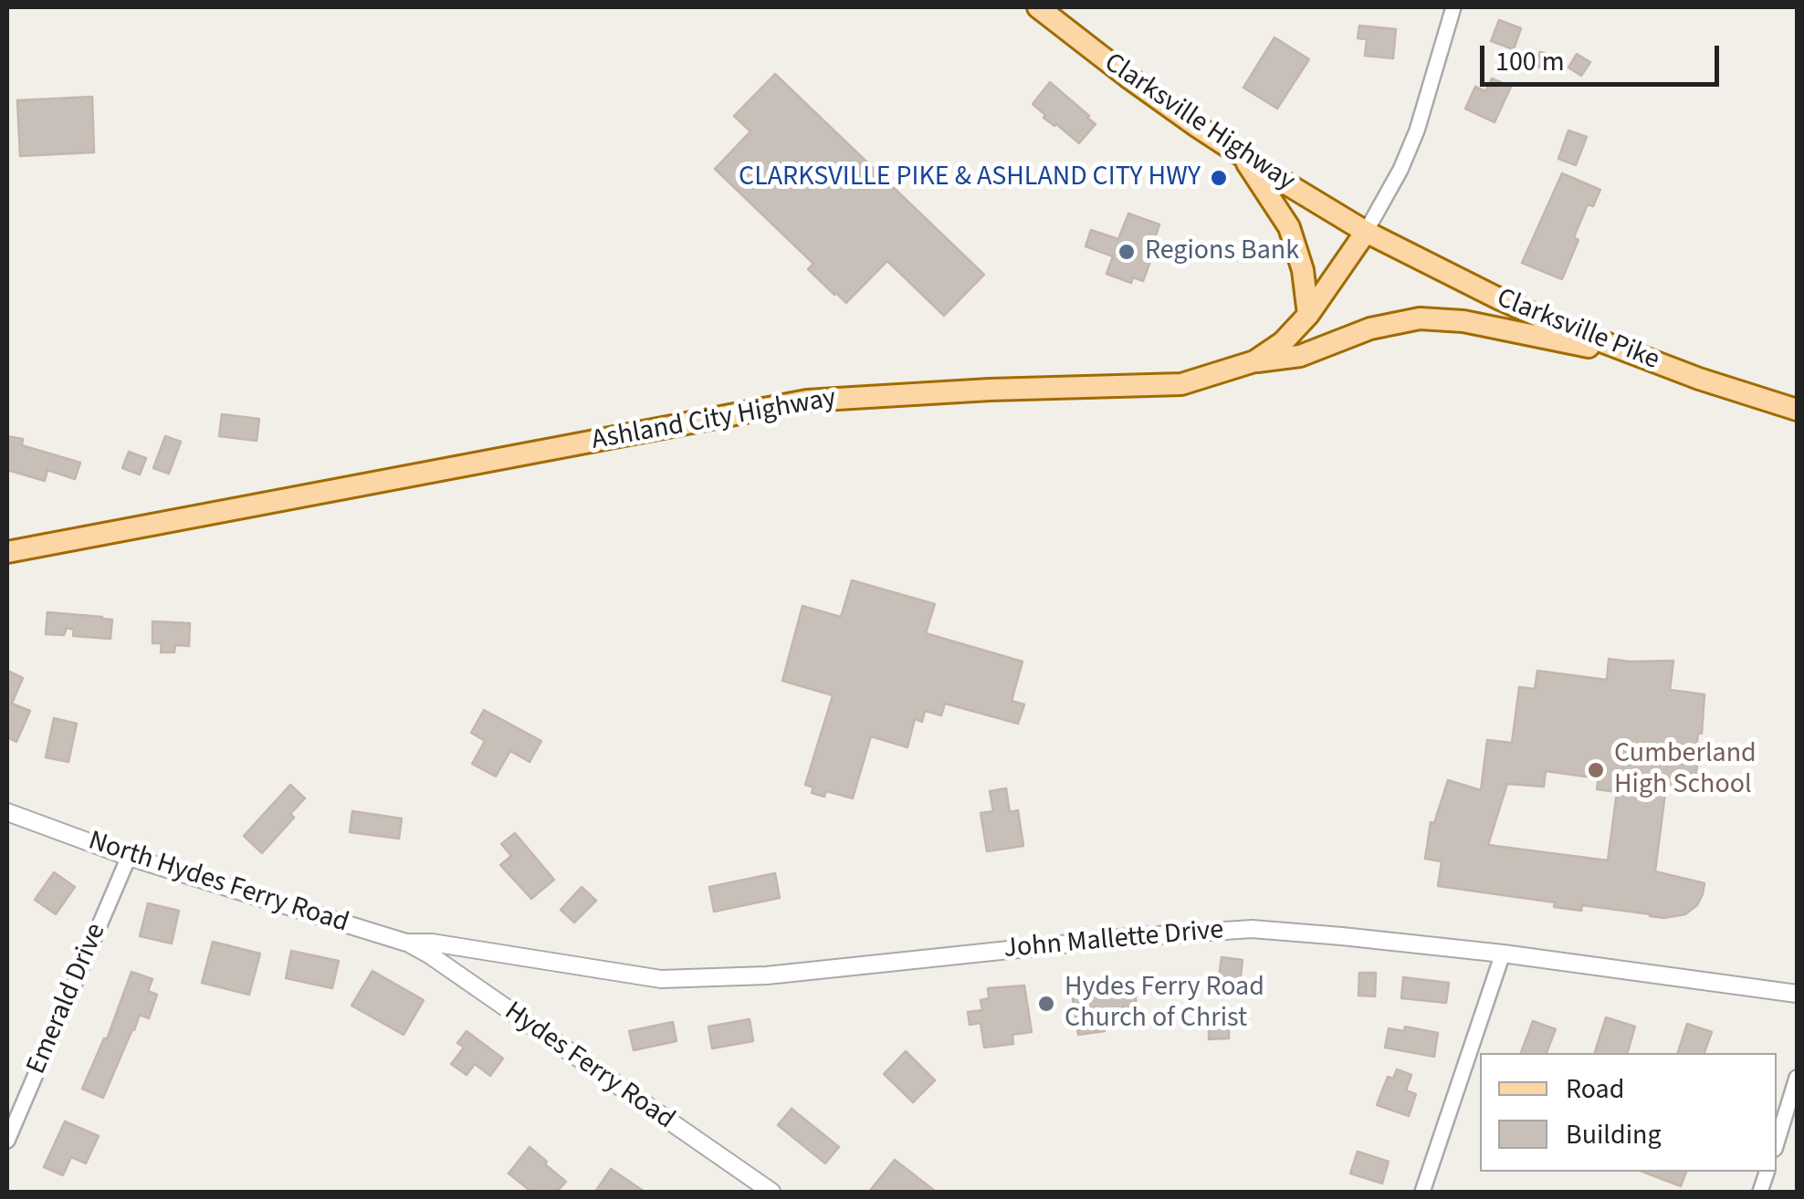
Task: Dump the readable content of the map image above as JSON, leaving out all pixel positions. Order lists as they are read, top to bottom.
{
  "streets": {
    "main road": ["Clarksville Highway", "Clarksville Pike", "Ashland City Highway"],
    "street": [
      "North Hydes Ferry Road",
      "John Mallette Drive",
      "Emerald Drive",
      "Hydes Ferry Road"
    ]
  },
  "crossings": [
    ["Clarksville Highway", "Clarksville Pike"],
    ["Clarksville Highway", "Ashland City Highway"],
    ["Clarksville Pike", "Ashland City Highway"],
    ["North Hydes Ferry Road", "John Mallette Drive"],
    ["North Hydes Ferry Road", "Emerald Drive"],
    ["North Hydes Ferry Road", "Hydes Ferry Road"]
  ],
  "places": [
    "CLARKSVILLE PIKE & ASHLAND CITY HWY",
    "Regions Bank",
    "Cumberland High School",
    "Hydes Ferry Road Church of Christ"
  ],
  "legend": ["Road", "Building"],
  "scale_bar": "100 m"
}
